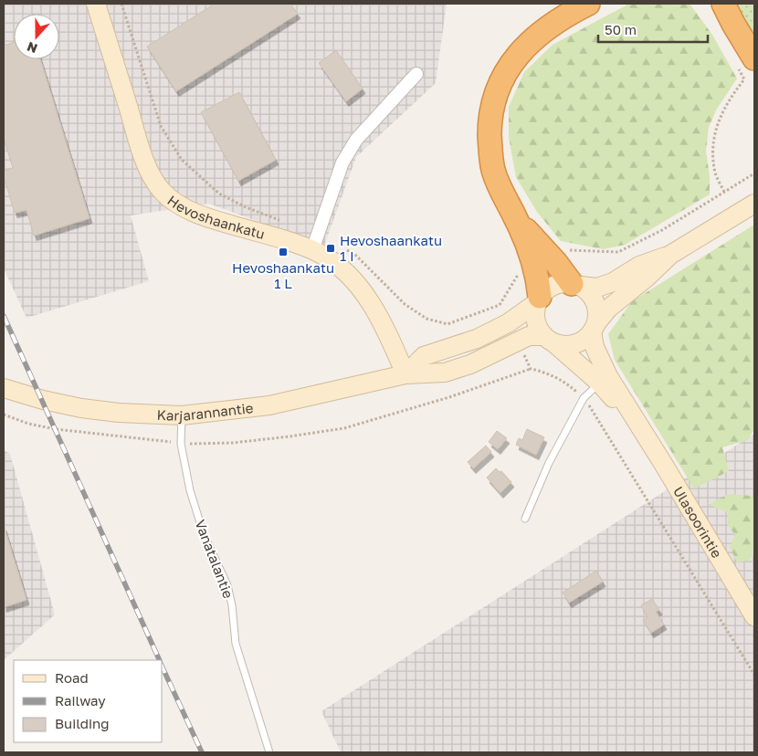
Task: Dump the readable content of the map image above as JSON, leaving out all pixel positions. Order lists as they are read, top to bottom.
{
  "streets": {
    "main road": ["Hevoshaankatu", "Karjarannantie", "Ulasoorintie"],
    "lane": ["Vanatalantie"]
  },
  "crossings": [
    ["Hevoshaankatu", "Karjarannantie"],
    ["Karjarannantie", "Ulasoorintie"],
    ["Karjarannantie", "Vanatalantie"]
  ],
  "places": {
    "transit": ["Hevoshaankatu 1 I", "Hevoshaankatu 1 L"]
  },
  "legend": ["Road", "Railway", "Building"],
  "scale_bar": "50 m",
  "north": "bottom"
}
